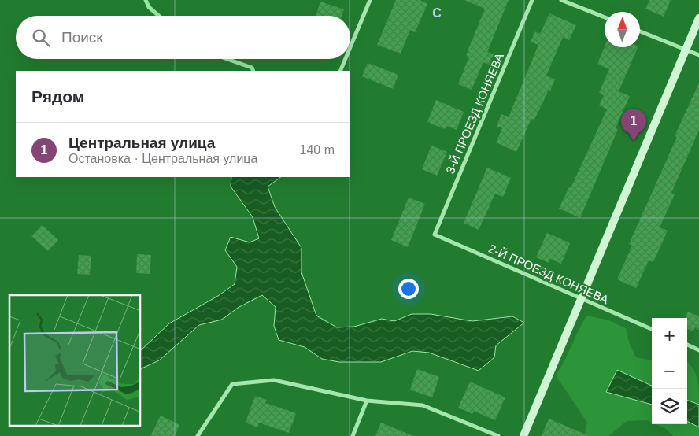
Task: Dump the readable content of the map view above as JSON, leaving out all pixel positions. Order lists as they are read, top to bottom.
{
  "streets": {
    "street": ["3-Й ПРОЕЗД КОНЯЕВА", "2-Й ПРОЕЗД КОНЯЕВА"]
  },
  "crossings": [
    ["3-Й ПРОЕЗД КОНЯЕВА", "2-Й ПРОЕЗД КОНЯЕВА"]
  ],
  "north": "top",
  "page": {
    "search": "Поиск",
    "heading": "Рядом",
    "pins": "1",
    "list": [
      {
        "mark": "1",
        "name": "Центральная улица",
        "note": "Остановка · Центральная улица",
        "value": "140 m"
      }
    ],
    "map_buttons": ["+", "−"]
  },
  "grid": {
    "columns": ["C"]
  }
}
